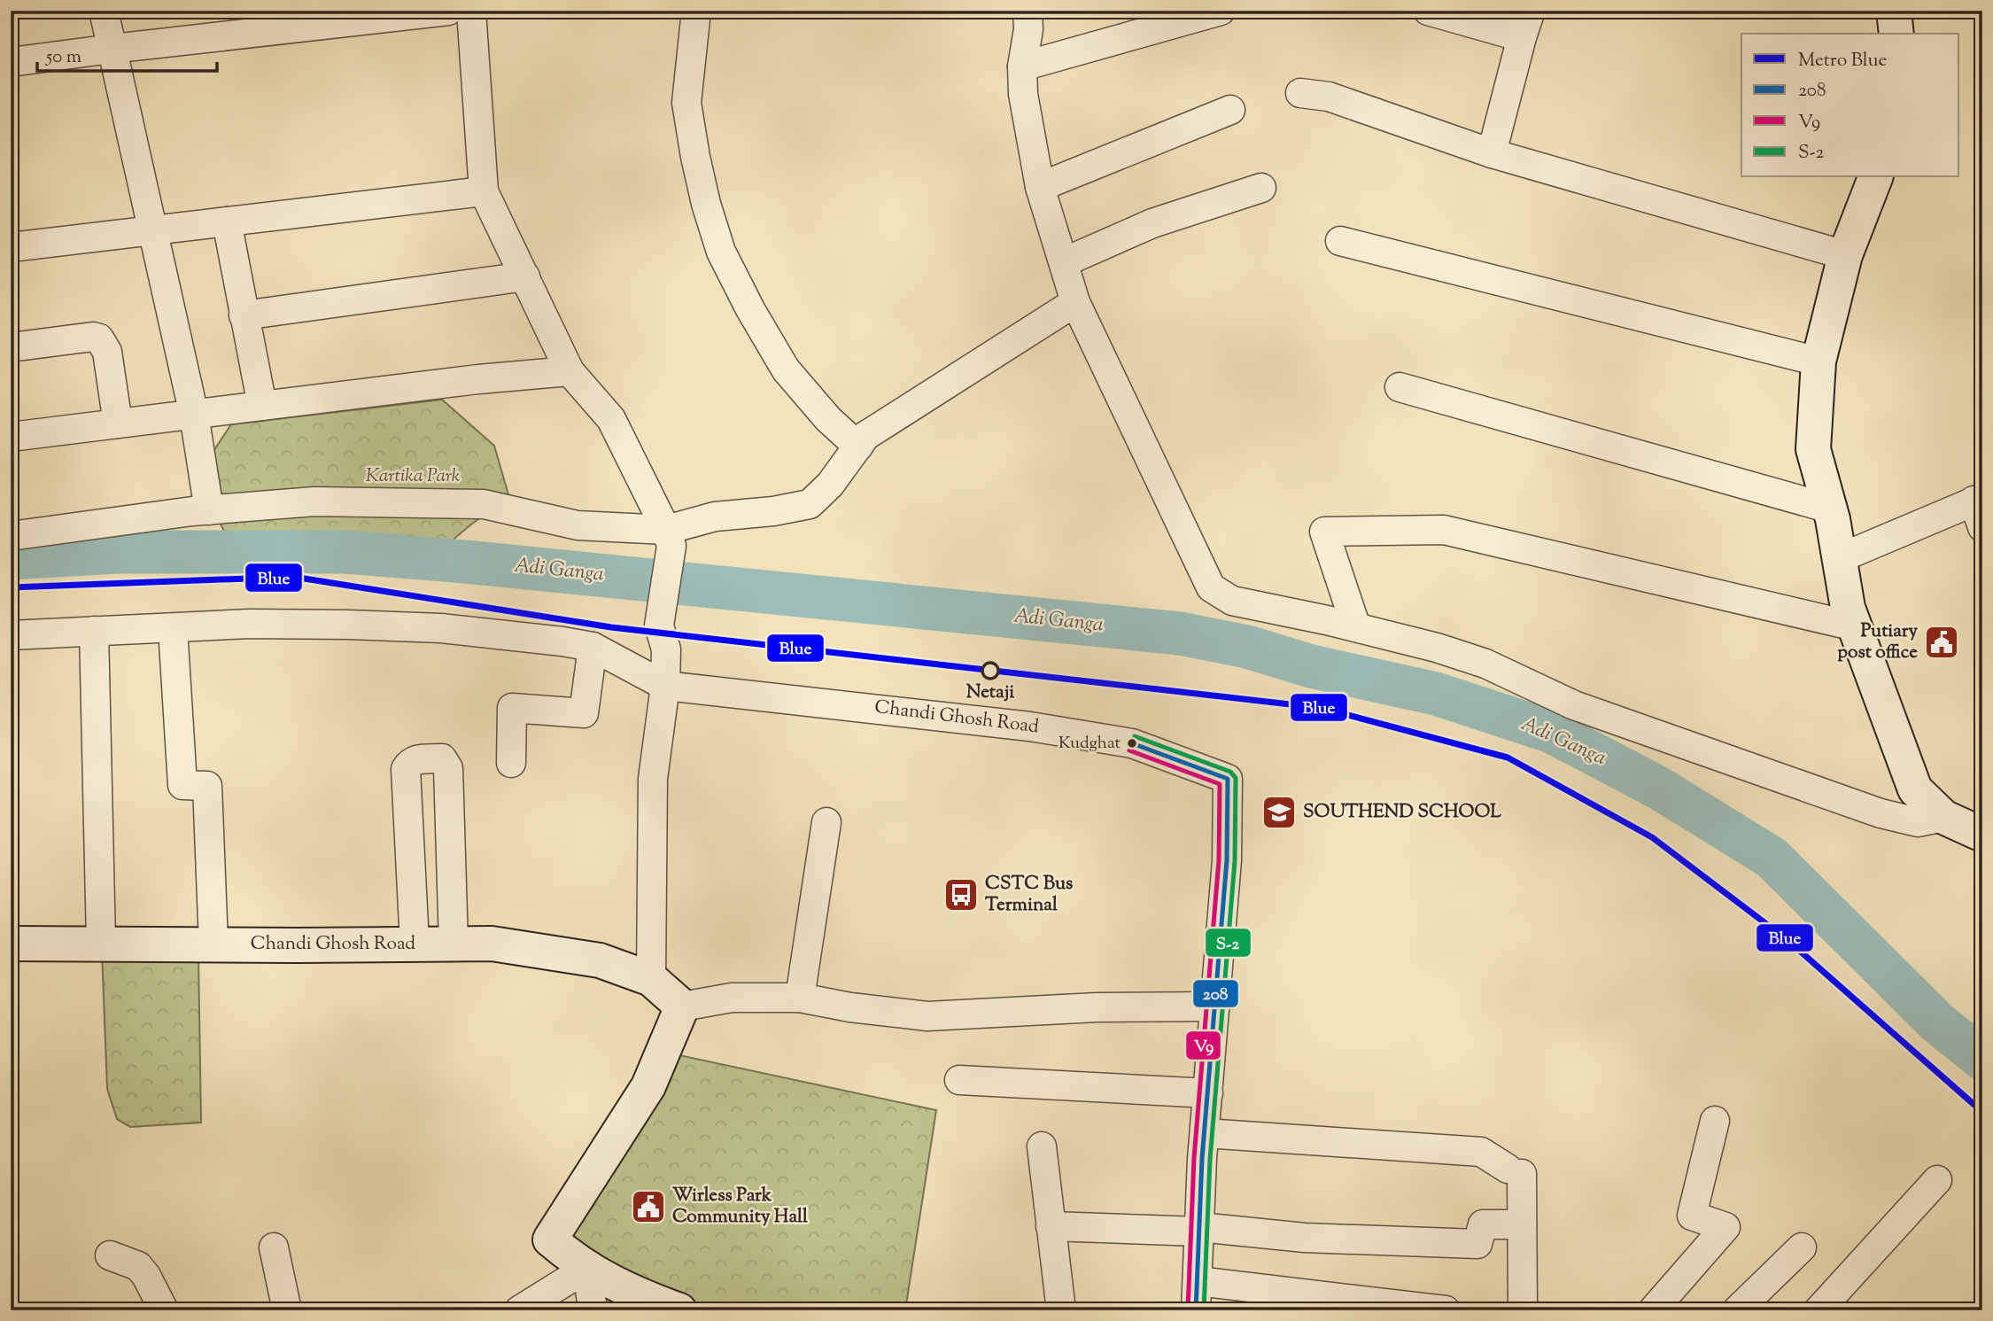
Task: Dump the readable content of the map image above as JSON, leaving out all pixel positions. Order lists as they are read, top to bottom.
{
  "streets": {
    "street": ["Chandi Ghosh Road"]
  },
  "water": ["Adi Ganga"],
  "parks": ["Kartika Park"],
  "places": {
    "public building": ["Putiary post office", "Wirless Park Community Hall"],
    "other": ["Netaji", "Kudghat"],
    "school or university": ["SOUTHEND SCHOOL"],
    "bus stop": ["CSTC Bus Terminal"]
  },
  "lines": [
    "metro line Blue",
    "transit line S-2",
    "transit line 208",
    "transit line V9"
  ],
  "legend": [
    "Metro Blue",
    "208",
    "V9",
    "S-2"
  ],
  "scale_bar": "50 m"
}
